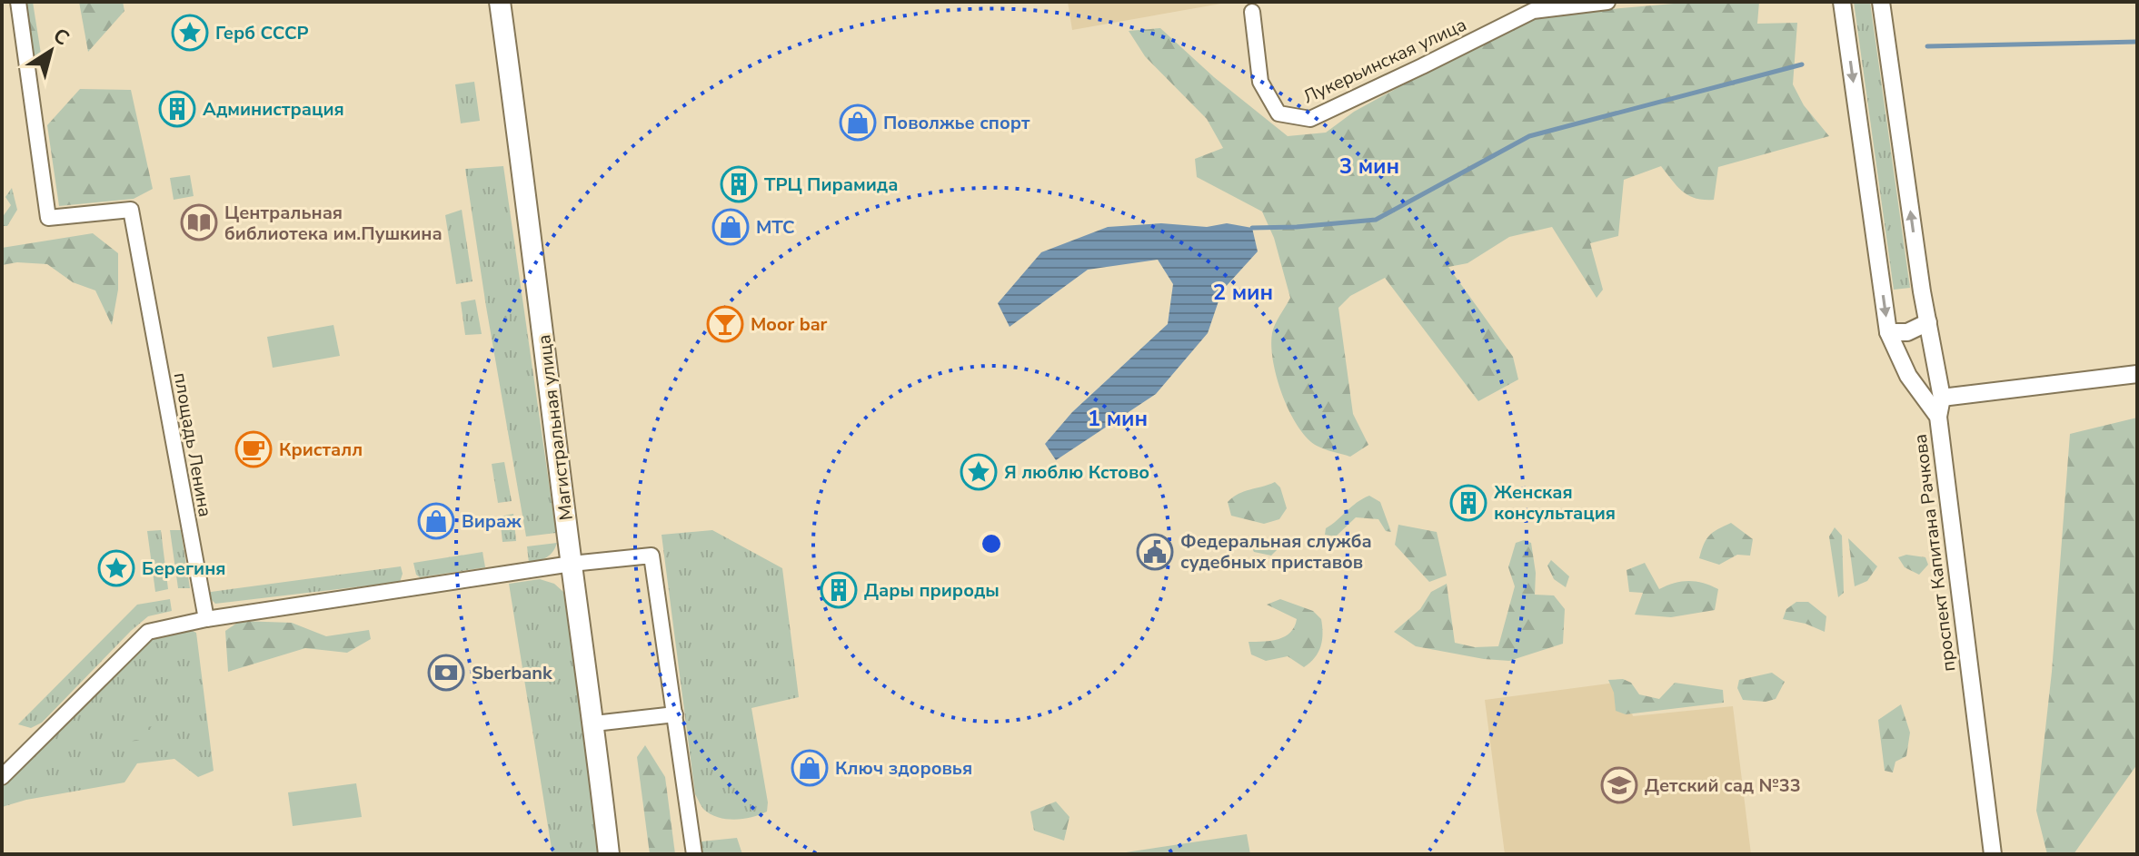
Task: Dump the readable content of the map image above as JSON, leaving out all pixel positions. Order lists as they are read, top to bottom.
{
  "streets": {
    "main road": ["Магистральная улица"],
    "street": ["Лукерьинская улица", "площадь Ленина", "проспект Капитана Рачкова"]
  },
  "places": {
    "place": ["Герб СССР", "Я люблю Кстово", "Берегиня"],
    "building": [
      "Администрация",
      "ТРЦ Пирамида",
      "Женская консультация",
      "Дары природы"
    ],
    "shop": [
      "Поволжье спорт",
      "МТС",
      "Вираж",
      "Ключ здоровья"
    ],
    "library": ["Центральная библиотека им.Пушкина"],
    "bar": ["Moor bar"],
    "cafe": ["Кристалл"],
    "public building": ["Федеральная служба судебных приставов"],
    "bank": ["Sberbank"],
    "school or university": ["Детский сад №33"]
  },
  "north": "top right",
  "rings": ["3 мин", "2 мин", "1 мин"]
}
